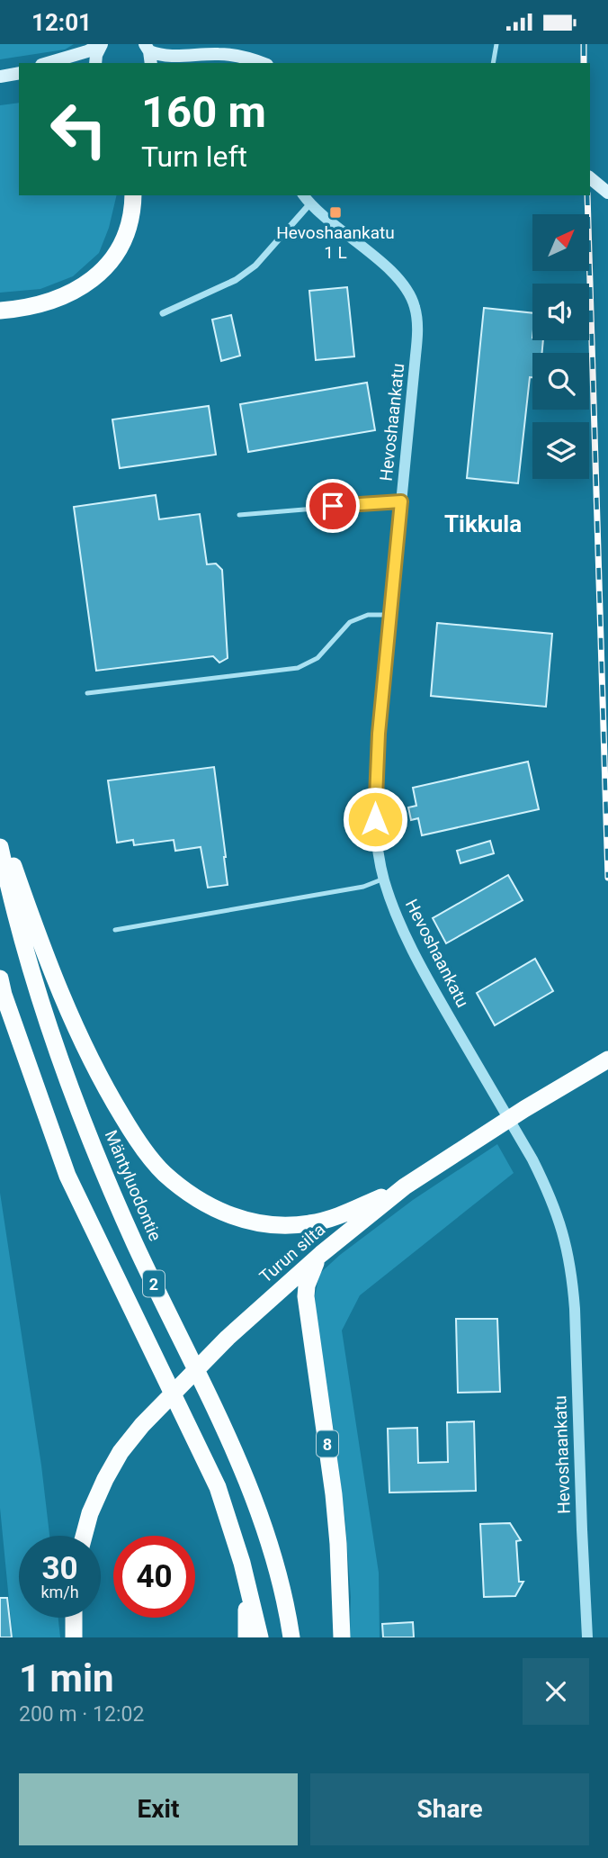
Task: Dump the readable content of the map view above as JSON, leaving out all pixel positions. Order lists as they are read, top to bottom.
{
  "streets": {
    "highway": [
      "Mäntyluodontie",
      "Turun silta",
      "2",
      "8"
    ],
    "street": ["Hevoshaankatu"]
  },
  "crossings": [
    ["Turun silta", "8"]
  ],
  "districts": ["Tikkula"],
  "places": {
    "transit": ["Hevoshaankatu 1 L"]
  },
  "north": "top right",
  "page": {
    "status": "12:01",
    "turn": ["160 m", "Turn left"],
    "speed": "30 km/h",
    "limit": "40",
    "heading": ["1 min", "200 m · 12:02"],
    "buttons": ["Exit", "Share"]
  }
}
